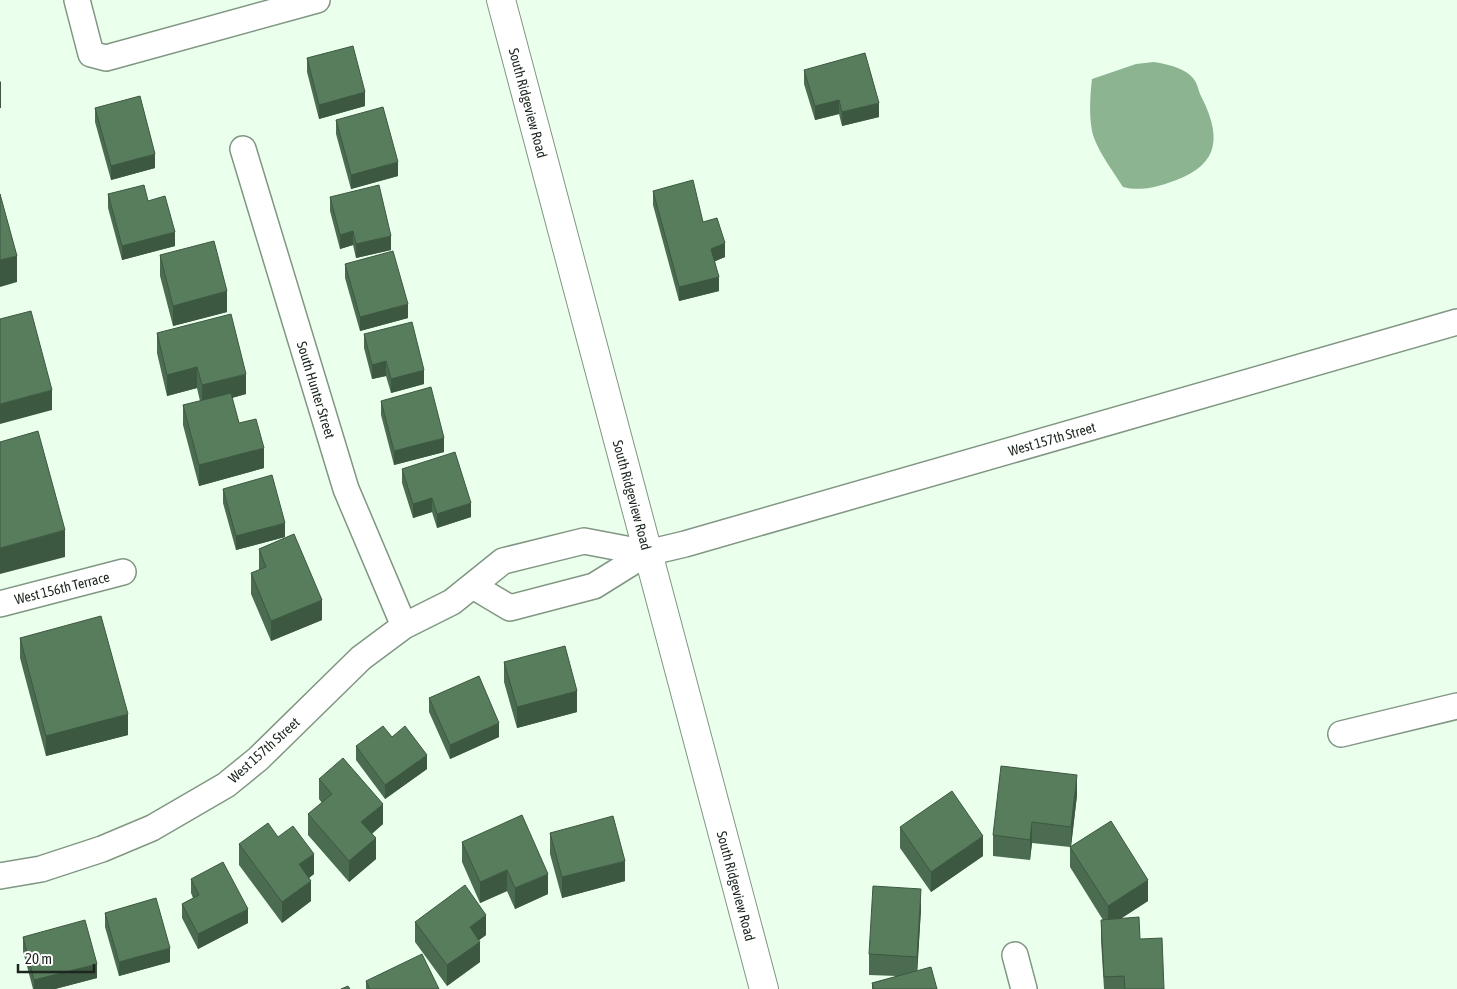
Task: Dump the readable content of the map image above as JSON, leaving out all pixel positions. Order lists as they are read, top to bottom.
{
  "streets": {
    "main road": ["South Ridgeview Road"],
    "street": ["South Hunter Street", "West 157th Street", "West 156th Terrace"]
  },
  "crossings": [
    ["South Ridgeview Road", "West 157th Street"],
    ["South Hunter Street", "West 157th Street"]
  ],
  "scale_bar": "20 m"
}
